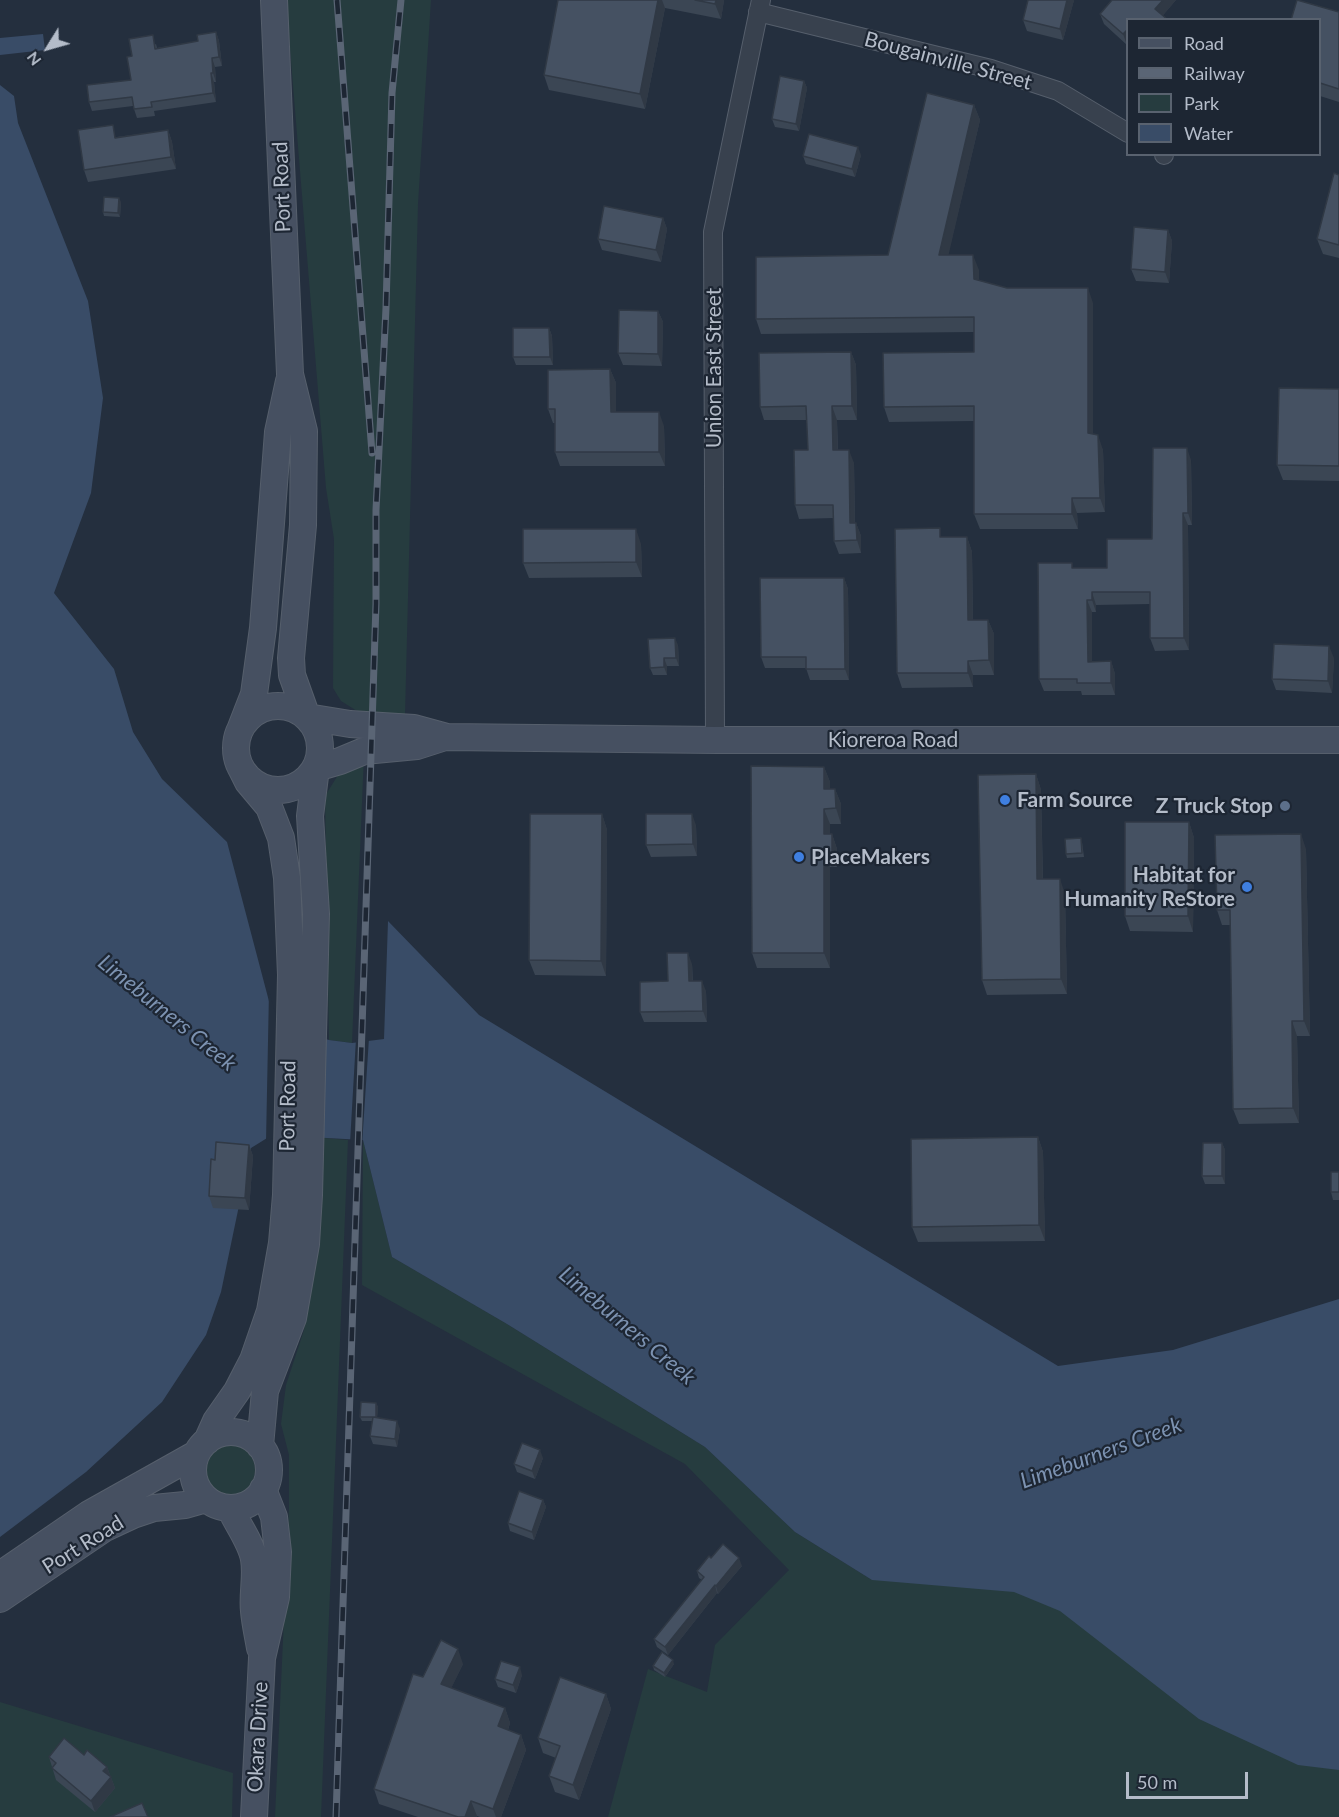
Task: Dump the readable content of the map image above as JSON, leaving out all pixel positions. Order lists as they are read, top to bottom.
{
  "streets": {
    "main road": ["Port Road", "Kioreroa Road", "Okara Drive"],
    "street": ["Bougainville Street", "Union East Street"]
  },
  "crossings": [
    ["Bougainville Street", "Union East Street"],
    ["Port Road", "Kioreroa Road"],
    ["Port Road", "Okara Drive"],
    ["Union East Street", "Kioreroa Road"]
  ],
  "water": ["Limeburners Creek"],
  "places": [
    "Farm Source",
    "Z Truck Stop",
    "PlaceMakers",
    "Habitat for Humanity ReStore"
  ],
  "legend": [
    "Road",
    "Railway",
    "Park",
    "Water"
  ],
  "scale_bar": "50 m",
  "north": "bottom left"
}
